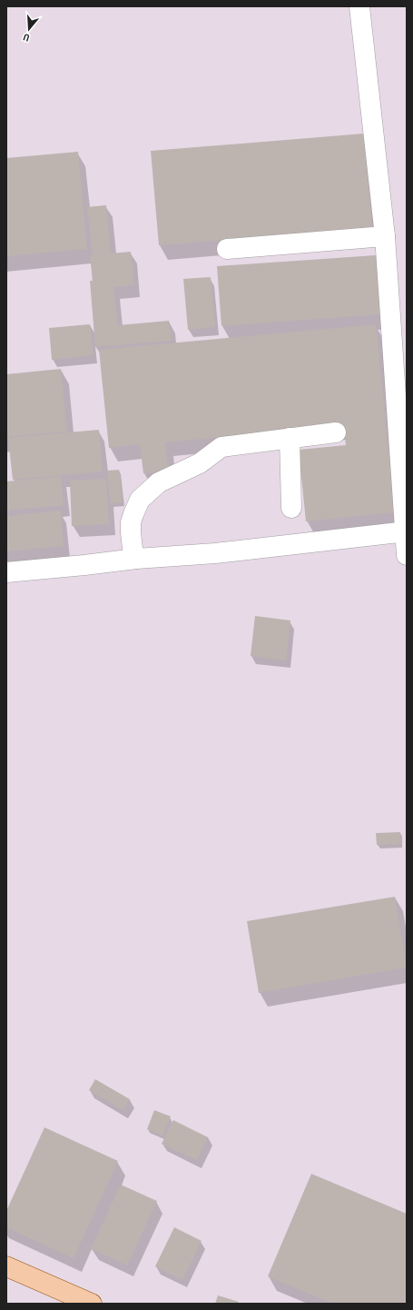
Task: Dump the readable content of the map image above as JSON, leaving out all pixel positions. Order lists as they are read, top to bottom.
{
  "north": "bottom"
}
